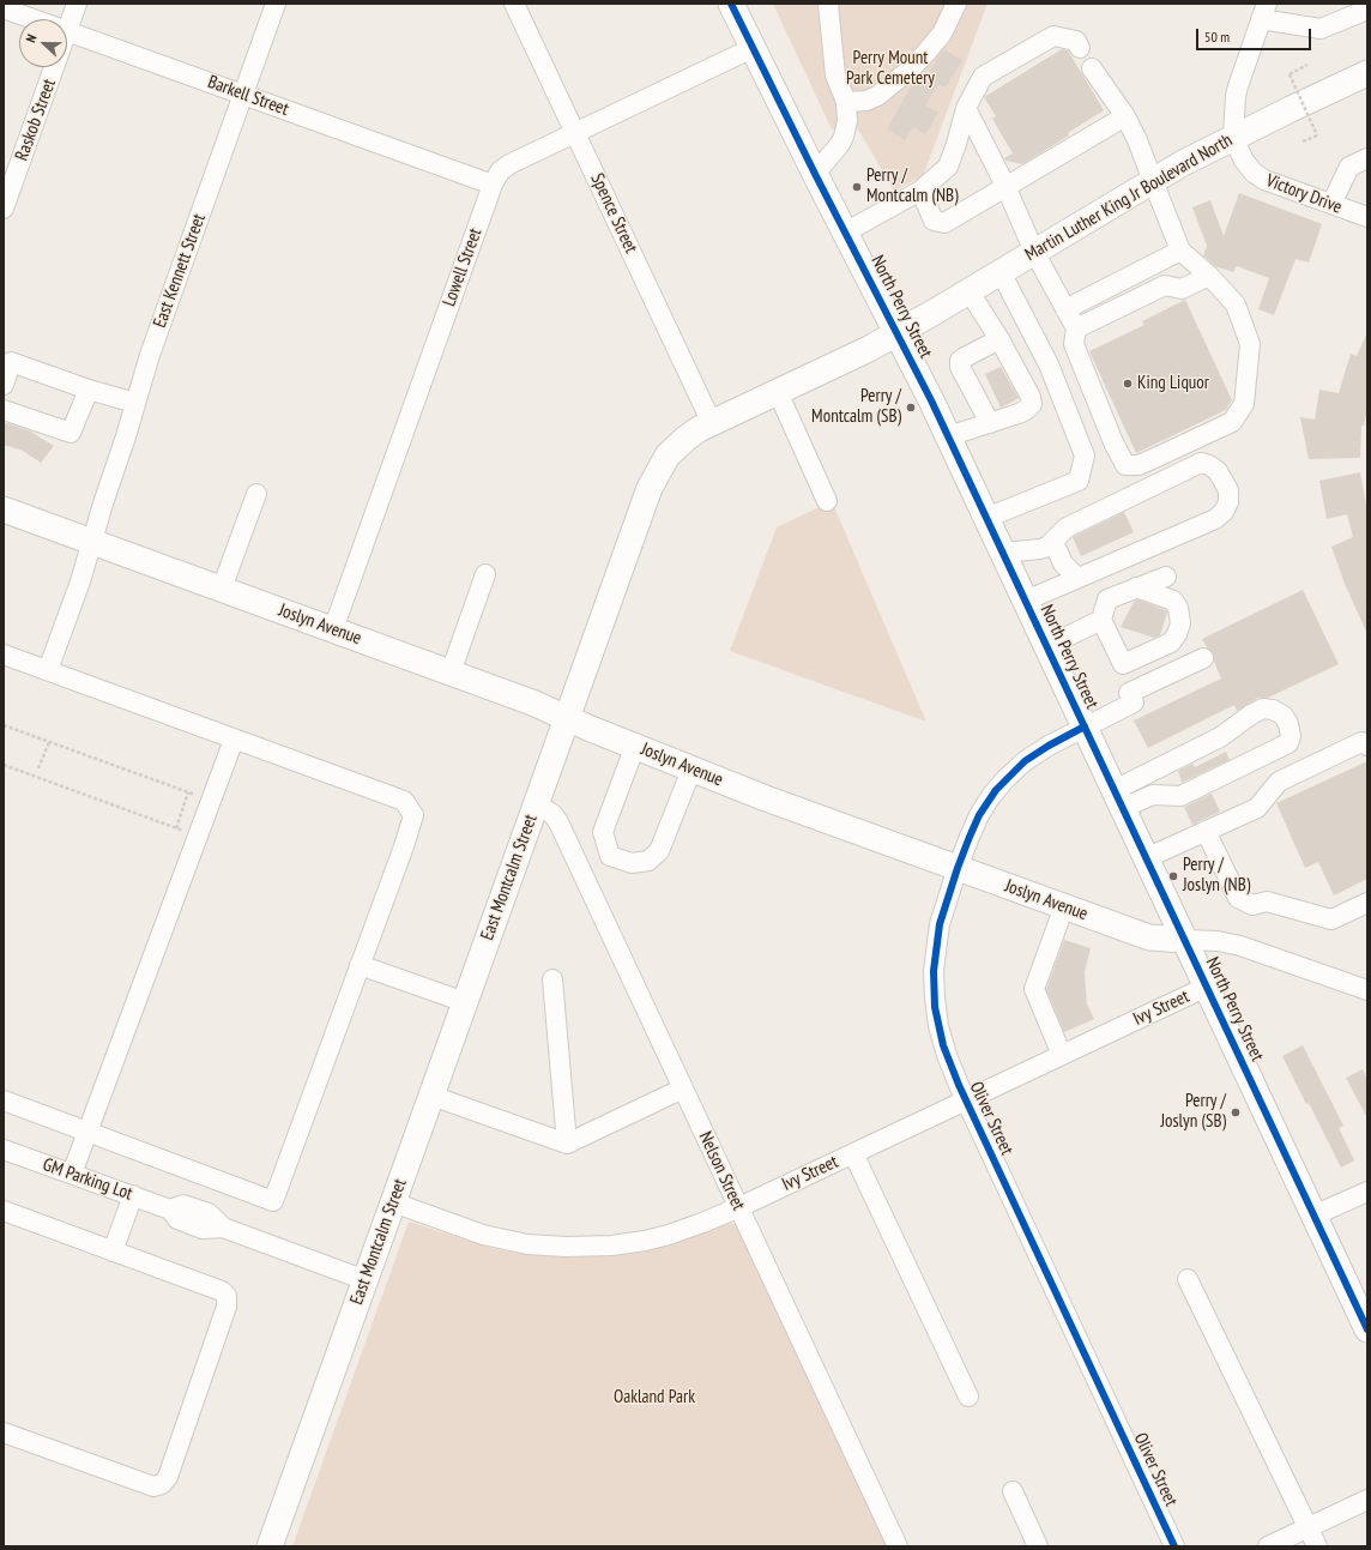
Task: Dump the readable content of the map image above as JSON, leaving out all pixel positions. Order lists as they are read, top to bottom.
{
  "streets": {
    "main road": [
      "Martin Luther King Jr Boulevard North",
      "North Perry Street",
      "Joslyn Avenue",
      "East Montcalm Street"
    ],
    "street": [
      "Barkell Street",
      "Raskob Street",
      "Victory Drive",
      "Spence Street",
      "Lowell Street",
      "East Kennett Street",
      "Ivy Street",
      "Oliver Street",
      "Nelson Street",
      "GM Parking Lot"
    ]
  },
  "crossings": [
    ["Barkell Street", "Raskob Street"],
    ["Barkell Street", "Lowell Street"],
    ["Barkell Street", "East Kennett Street"],
    ["Victory Drive", "Martin Luther King Jr Boulevard North"],
    ["Martin Luther King Jr Boulevard North", "North Perry Street"],
    ["Martin Luther King Jr Boulevard North", "East Montcalm Street"],
    ["Spence Street", "Lowell Street"],
    ["Spence Street", "East Montcalm Street"],
    ["Lowell Street", "North Perry Street"],
    ["Lowell Street", "Joslyn Avenue"],
    ["East Kennett Street", "Joslyn Avenue"],
    ["North Perry Street", "Joslyn Avenue"],
    ["North Perry Street", "East Montcalm Street"],
    ["North Perry Street", "Ivy Street"],
    ["North Perry Street", "Oliver Street"],
    ["Joslyn Avenue", "East Montcalm Street"],
    ["Joslyn Avenue", "Oliver Street"],
    ["East Montcalm Street", "Ivy Street"],
    ["East Montcalm Street", "Nelson Street"],
    ["East Montcalm Street", "GM Parking Lot"],
    ["Ivy Street", "Oliver Street"],
    ["Ivy Street", "Nelson Street"]
  ],
  "parks": ["Perry Mount Park Cemetery", "Oakland Park"],
  "places": [
    "Perry / Montcalm (NB)",
    "King Liquor",
    "Perry / Montcalm (SB)",
    "Perry / Joslyn (NB)",
    "Perry / Joslyn (SB)"
  ],
  "scale_bar": "50 m",
  "north": "left"
}
